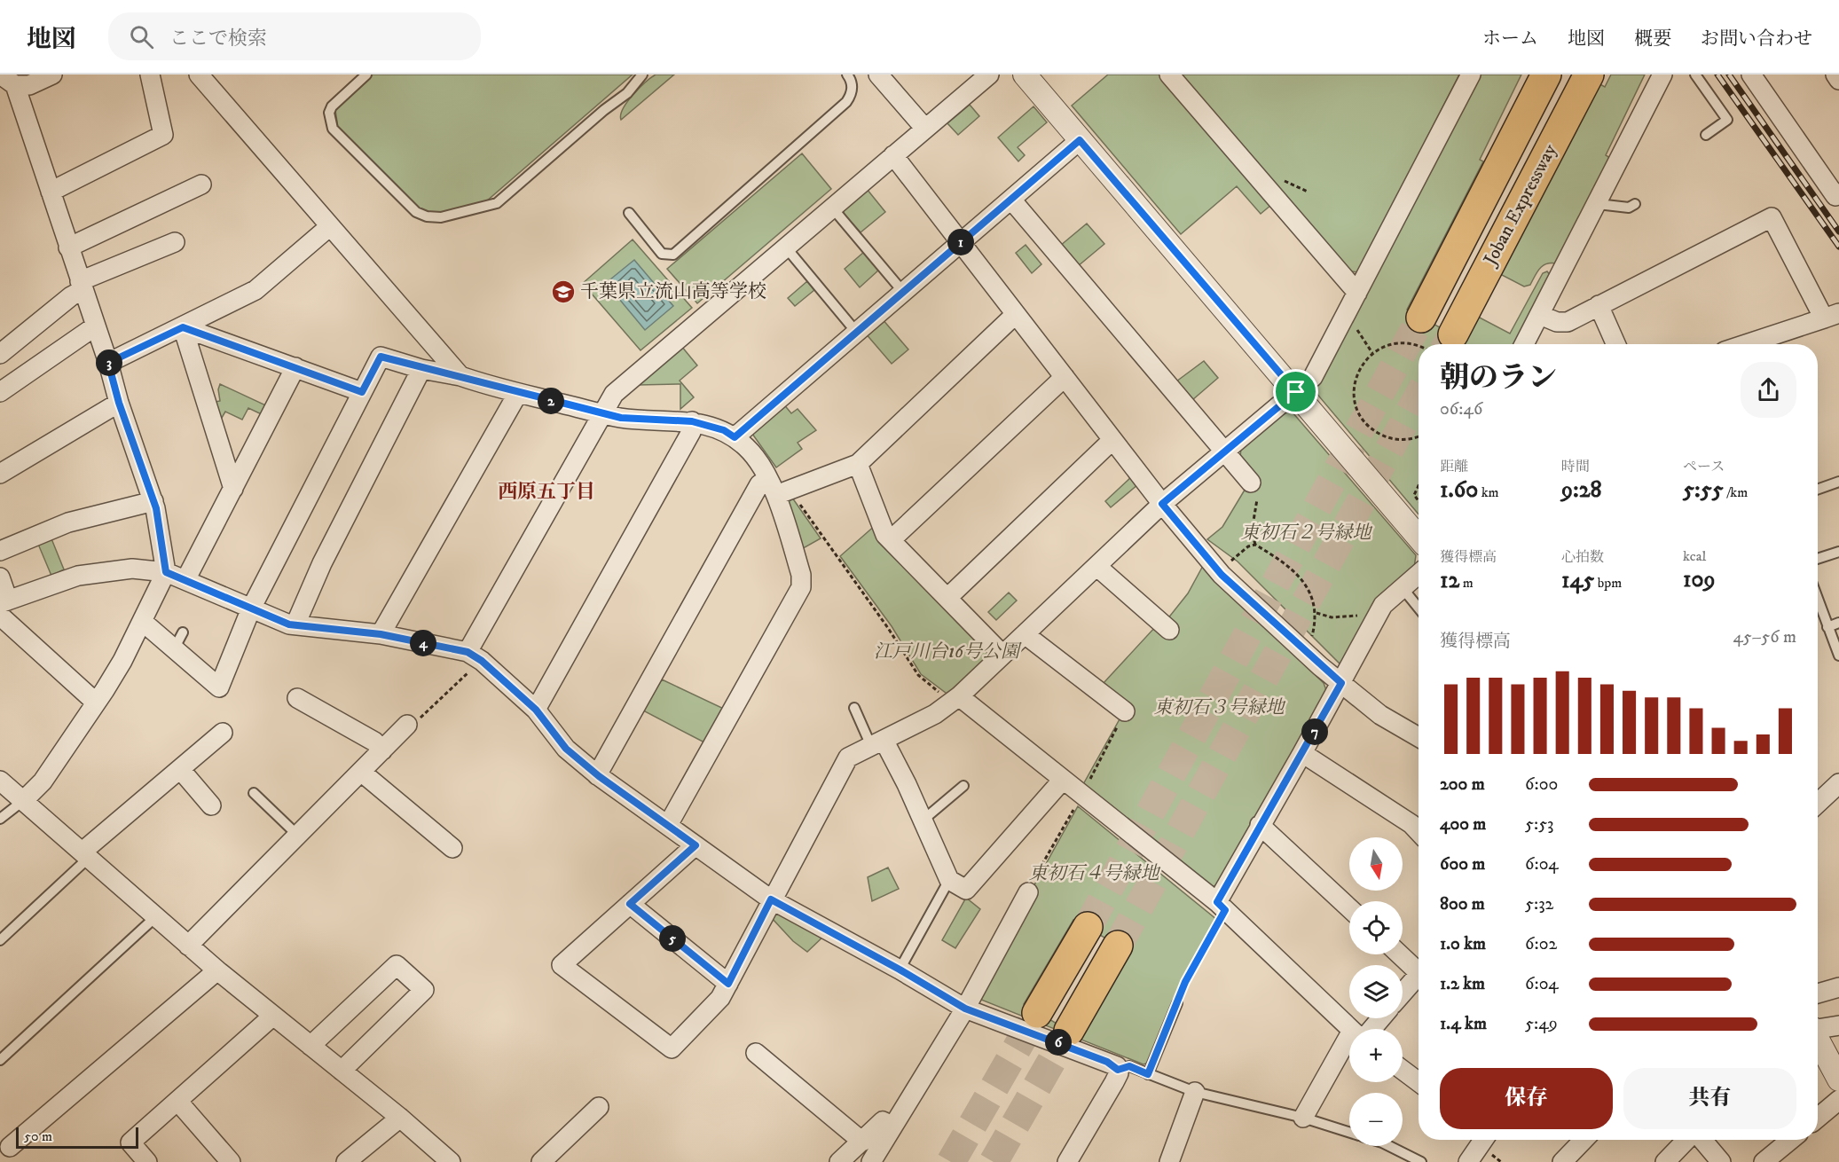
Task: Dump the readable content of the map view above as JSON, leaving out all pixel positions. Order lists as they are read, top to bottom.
{
  "streets": {
    "highway": ["Joban Expressway"]
  },
  "districts": ["西原五丁目"],
  "parks": [
    "東初石２号緑地",
    "江戸川台16号公園",
    "東初石３号緑地",
    "東初石４号緑地"
  ],
  "places": {
    "school or university": ["千葉県立流山高等学校"]
  },
  "scale_bar": "50 m",
  "north": "bottom",
  "page": {
    "header": "地図",
    "search": "ここで検索",
    "nav": [
      "ホーム",
      "地図",
      "概要",
      "お問い合わせ"
    ],
    "pins": [
      "1",
      "3",
      "2",
      "4",
      "7",
      "5",
      "6"
    ],
    "heading": ["朝のラン", "06:46"],
    "stats": [
      ["距離", "1.60 km"],
      ["時間", "9:28"],
      ["ペース", "5:55 /km"],
      ["獲得標高", "12 m"],
      ["心拍数", "145 bpm"],
      ["kcal", "109"]
    ],
    "chart": ["獲得標高", "45–56 m"],
    "list": [
      {
        "name": "200 m",
        "note": "6:00"
      },
      {
        "name": "400 m",
        "note": "5:53"
      },
      {
        "name": "600 m",
        "note": "6:04"
      },
      {
        "name": "800 m",
        "note": "5:32"
      },
      {
        "name": "1.0 km",
        "note": "6:02"
      },
      {
        "name": "1.2 km",
        "note": "6:04"
      },
      {
        "name": "1.4 km",
        "note": "5:49"
      }
    ],
    "map_buttons": ["+", "−"],
    "buttons": ["保存", "共有"],
    "scale": "50 m"
  }
}
